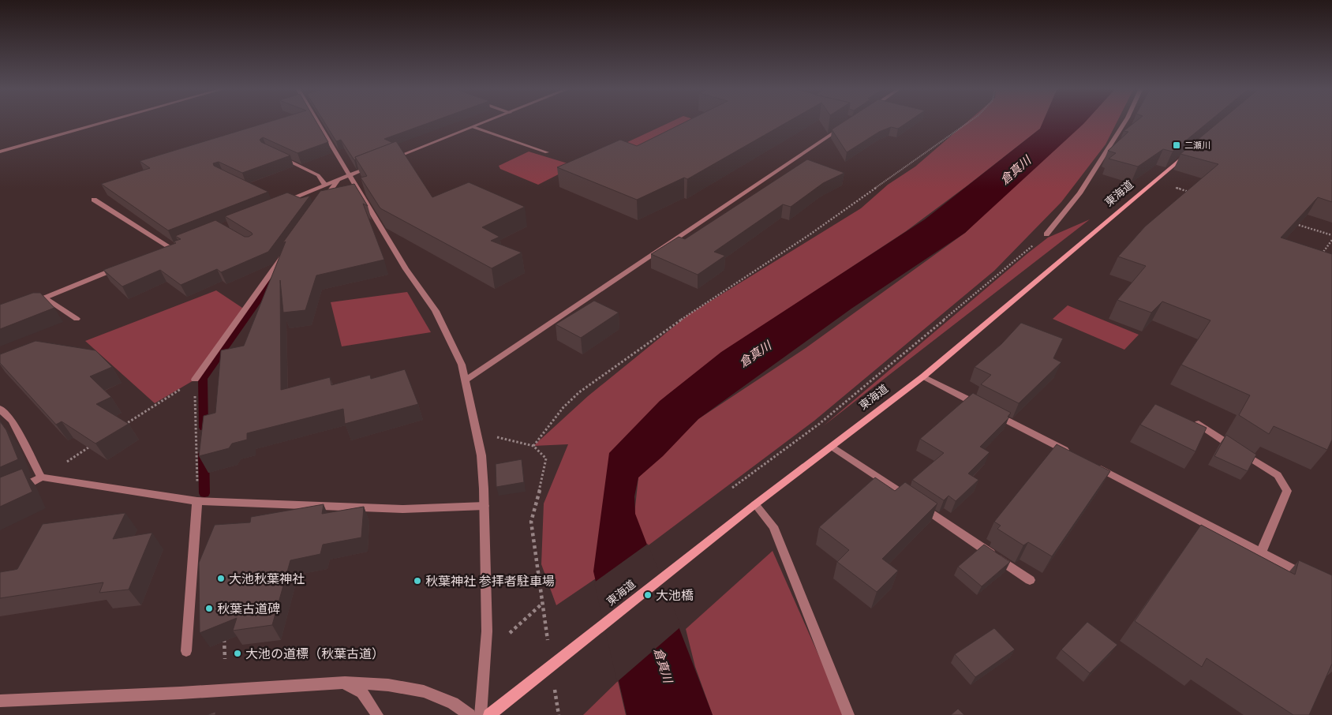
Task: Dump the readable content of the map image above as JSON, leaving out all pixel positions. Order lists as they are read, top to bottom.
{
  "streets": {
    "main road": ["東海道"]
  },
  "water": ["倉真川"],
  "places": {
    "transit": ["二瀬川"],
    "other": [
      "大池秋葉神社",
      "秋葉神社 参拝者駐車場",
      "大池橋",
      "秋葉古道碑",
      "大池の道標（秋葉古道）"
    ]
  }
}
